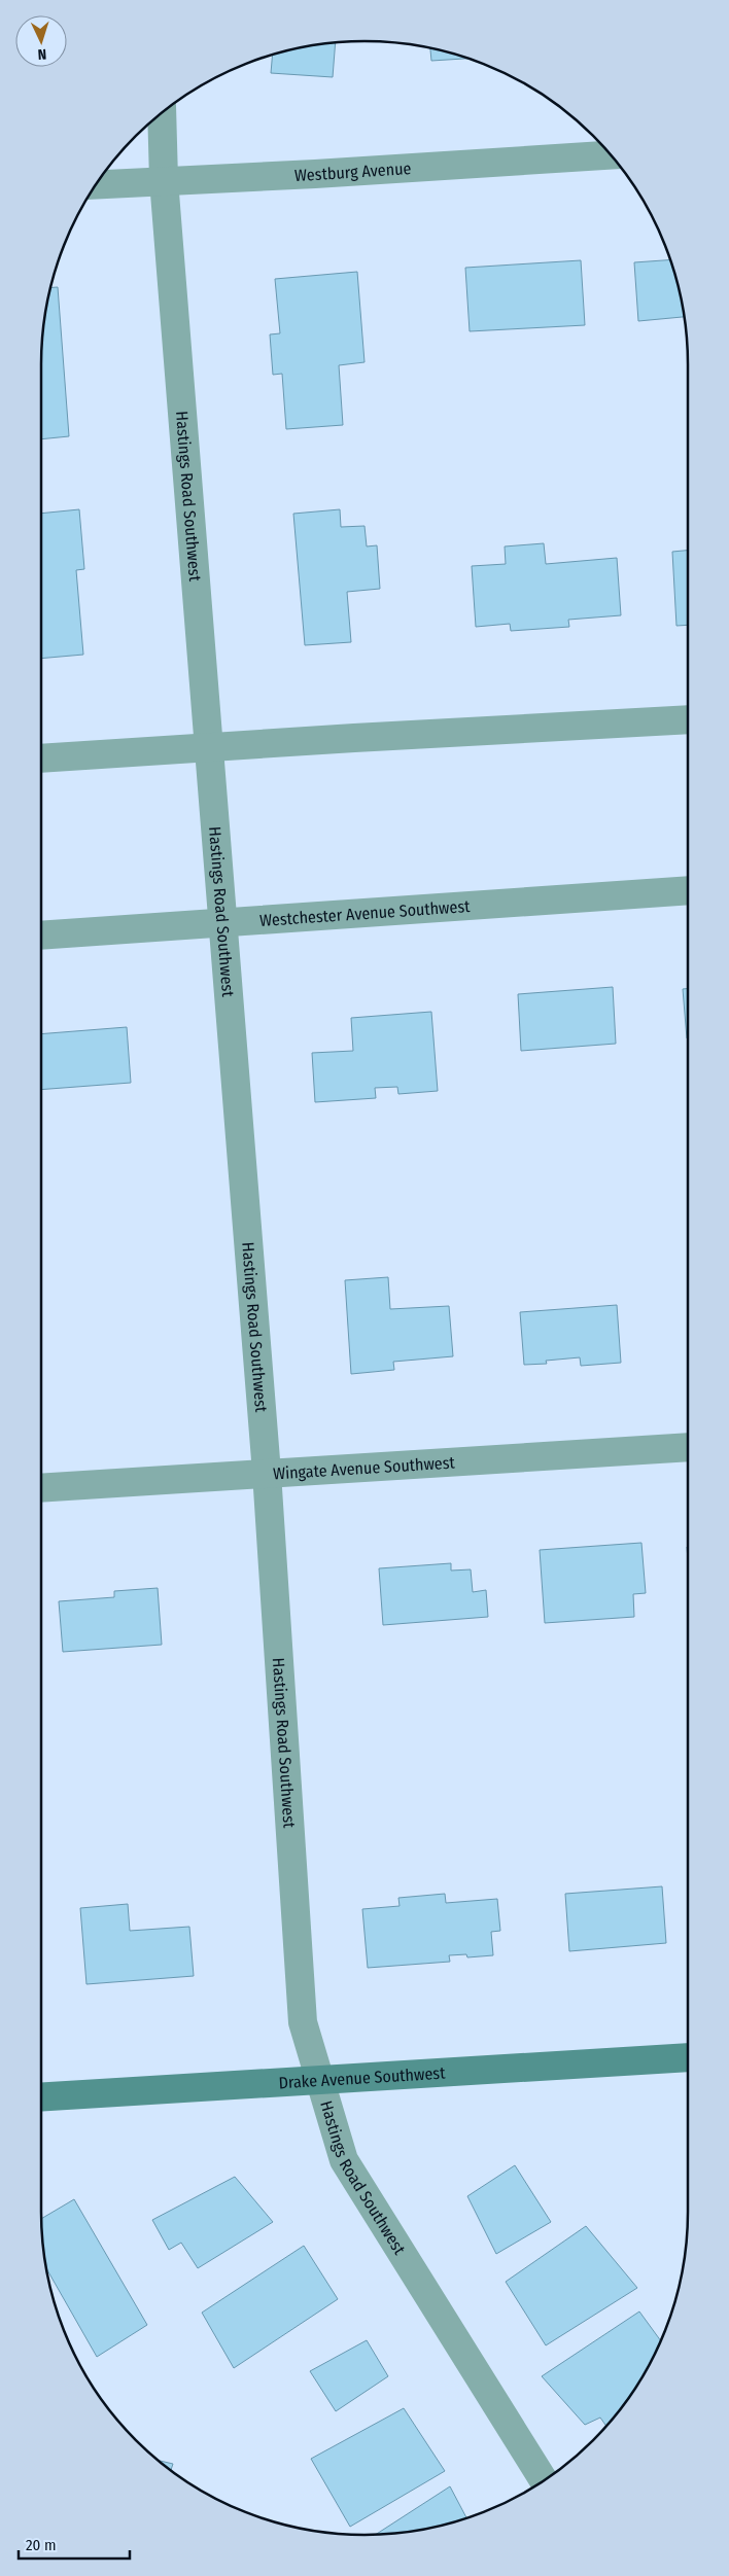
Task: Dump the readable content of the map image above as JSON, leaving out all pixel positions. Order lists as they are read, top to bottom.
{
  "streets": {
    "street": [
      "Westburg Avenue",
      "Hastings Road Southwest",
      "Westchester Avenue Southwest",
      "Wingate Avenue Southwest",
      "Drake Avenue Southwest"
    ]
  },
  "crossings": [
    ["Westburg Avenue", "Hastings Road Southwest"],
    ["Hastings Road Southwest", "Westchester Avenue Southwest"],
    ["Hastings Road Southwest", "Wingate Avenue Southwest"],
    ["Hastings Road Southwest", "Drake Avenue Southwest"]
  ],
  "scale_bar": "20 m",
  "north": "bottom"
}
